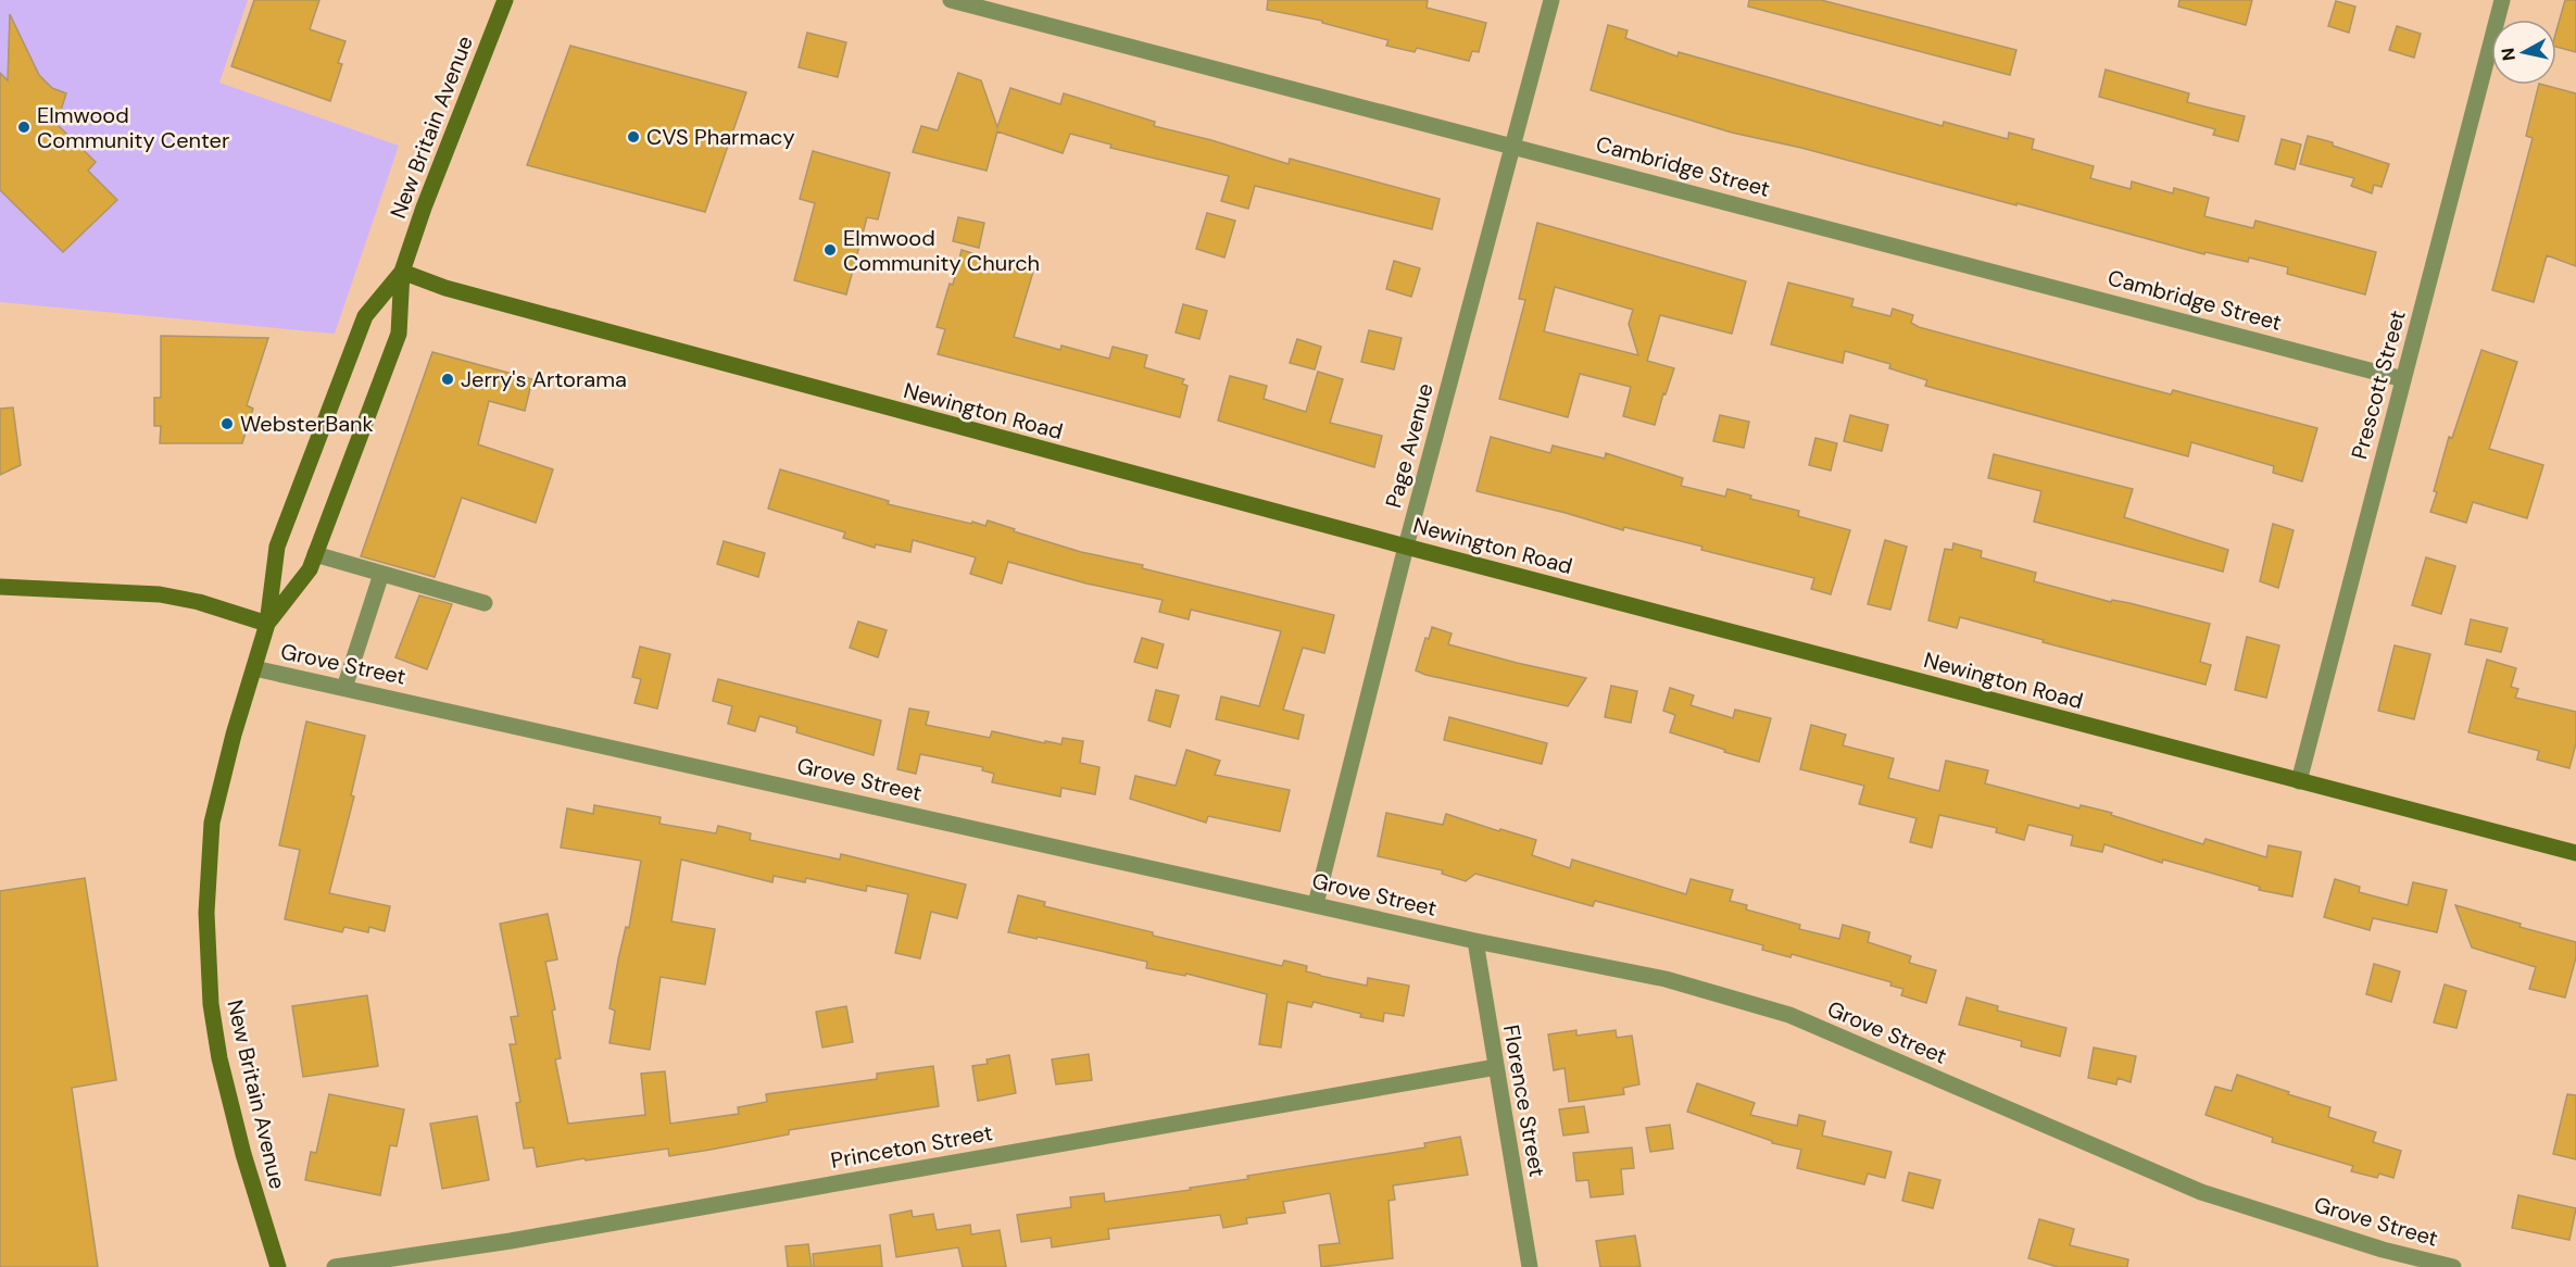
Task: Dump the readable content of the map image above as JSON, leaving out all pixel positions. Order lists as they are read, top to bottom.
{
  "streets": {
    "main road": ["New Britain Avenue", "Newington Road"],
    "street": [
      "Cambridge Street",
      "Prescott Street",
      "Page Avenue",
      "Grove Street",
      "Florence Street",
      "Princeton Street"
    ]
  },
  "crossings": [
    ["New Britain Avenue", "Newington Road"],
    ["New Britain Avenue", "Grove Street"],
    ["Cambridge Street", "Prescott Street"],
    ["Cambridge Street", "Page Avenue"],
    ["Prescott Street", "Newington Road"],
    ["Newington Road", "Page Avenue"],
    ["Page Avenue", "Grove Street"],
    ["Grove Street", "Florence Street"],
    ["Florence Street", "Princeton Street"]
  ],
  "places": [
    "Elmwood Community Center",
    "CVS Pharmacy",
    "Elmwood Community Church",
    "Jerry's Artorama",
    "WebsterBank"
  ],
  "north": "left"
}
